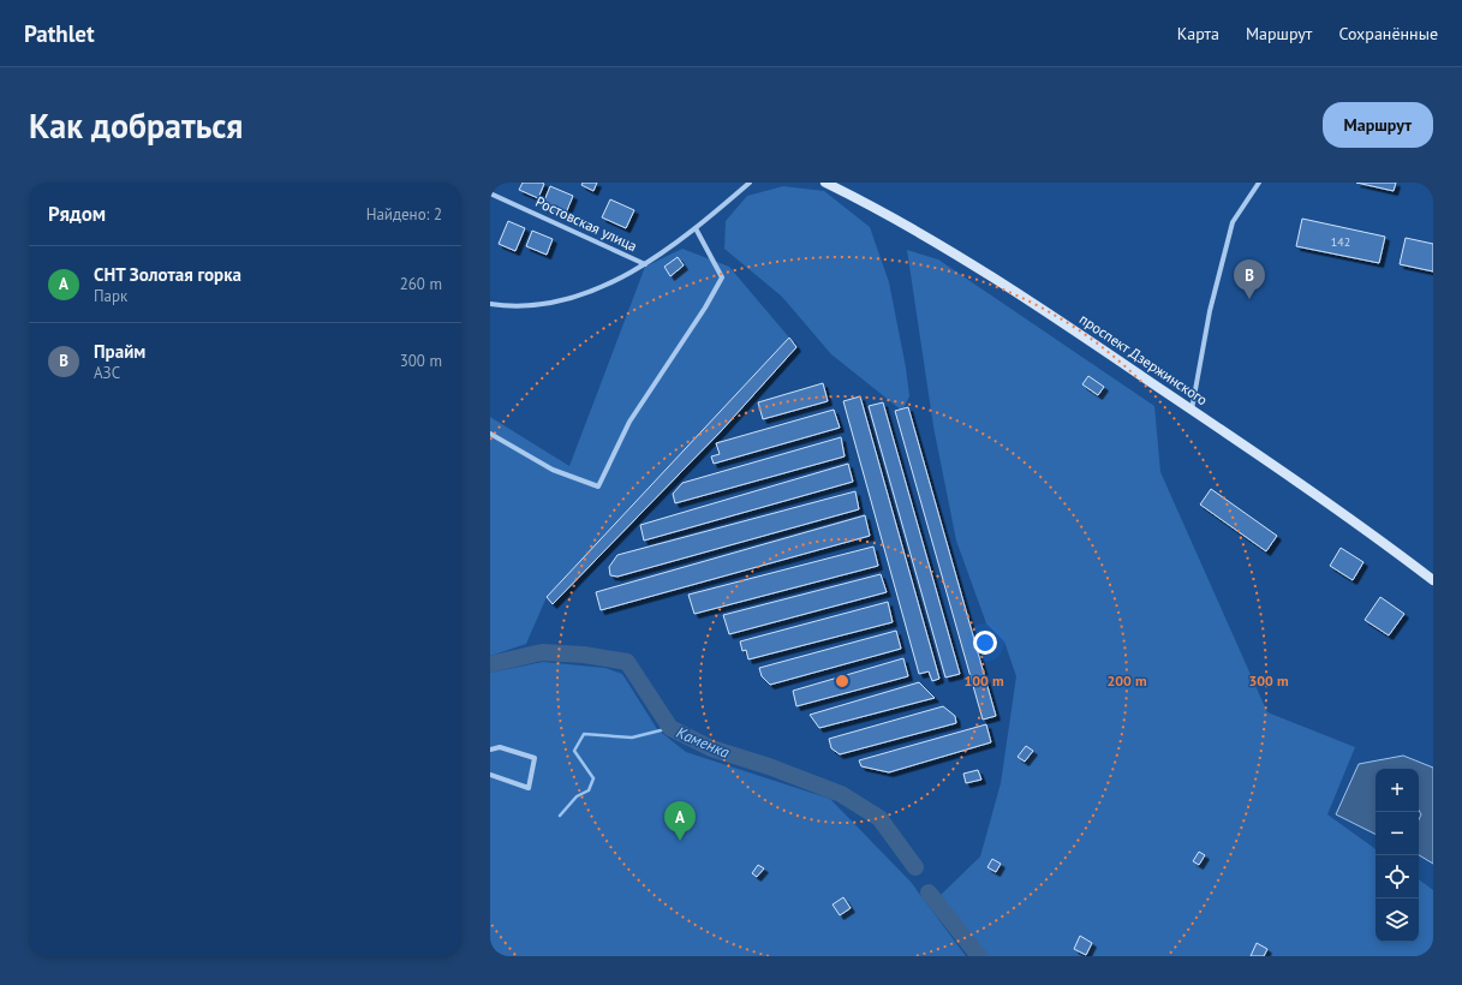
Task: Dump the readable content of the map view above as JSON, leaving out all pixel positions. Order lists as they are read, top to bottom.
{
  "streets": {
    "street": ["Ростовская улица", "проспект Дзержинского"]
  },
  "water": ["Каменка"],
  "house_numbers": ["142"],
  "page": {
    "header": "Pathlet",
    "nav": ["Карта", "Маршрут", "Сохранённые"],
    "buttons": "Маршрут",
    "title": "Как добраться",
    "heading": ["Рядом", "Найдено: 2"],
    "list": [
      {
        "mark": "A",
        "name": "СНТ Золотая горка",
        "note": "Парк",
        "value": "260 m"
      },
      {
        "mark": "B",
        "name": "Прайм",
        "note": "АЗС",
        "value": "300 m"
      }
    ],
    "pins": ["B", "A"],
    "map_buttons": ["+", "−"]
  },
  "rings": ["100 m", "200 m", "300 m"]
}
